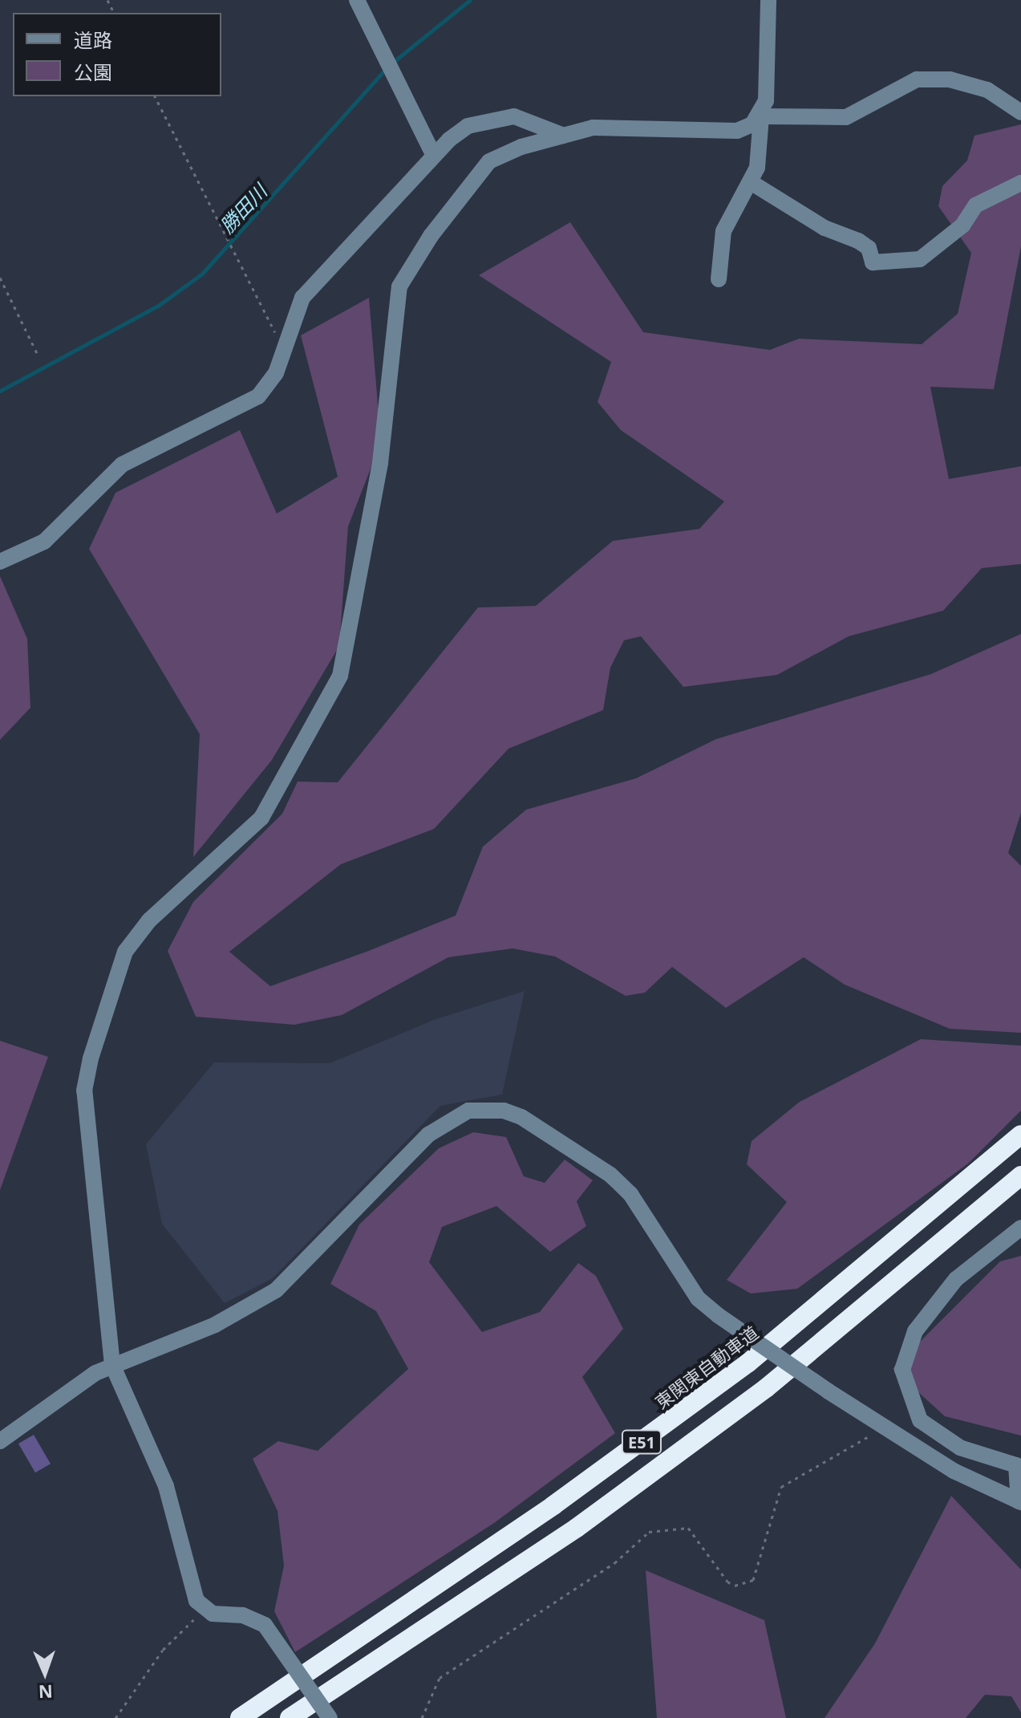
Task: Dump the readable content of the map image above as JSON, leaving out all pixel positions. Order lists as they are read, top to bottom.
{
  "streets": {
    "highway": ["東関東自動車道", "E51"]
  },
  "water": ["勝田川"],
  "legend": ["道路", "公園"],
  "north": "bottom"
}
